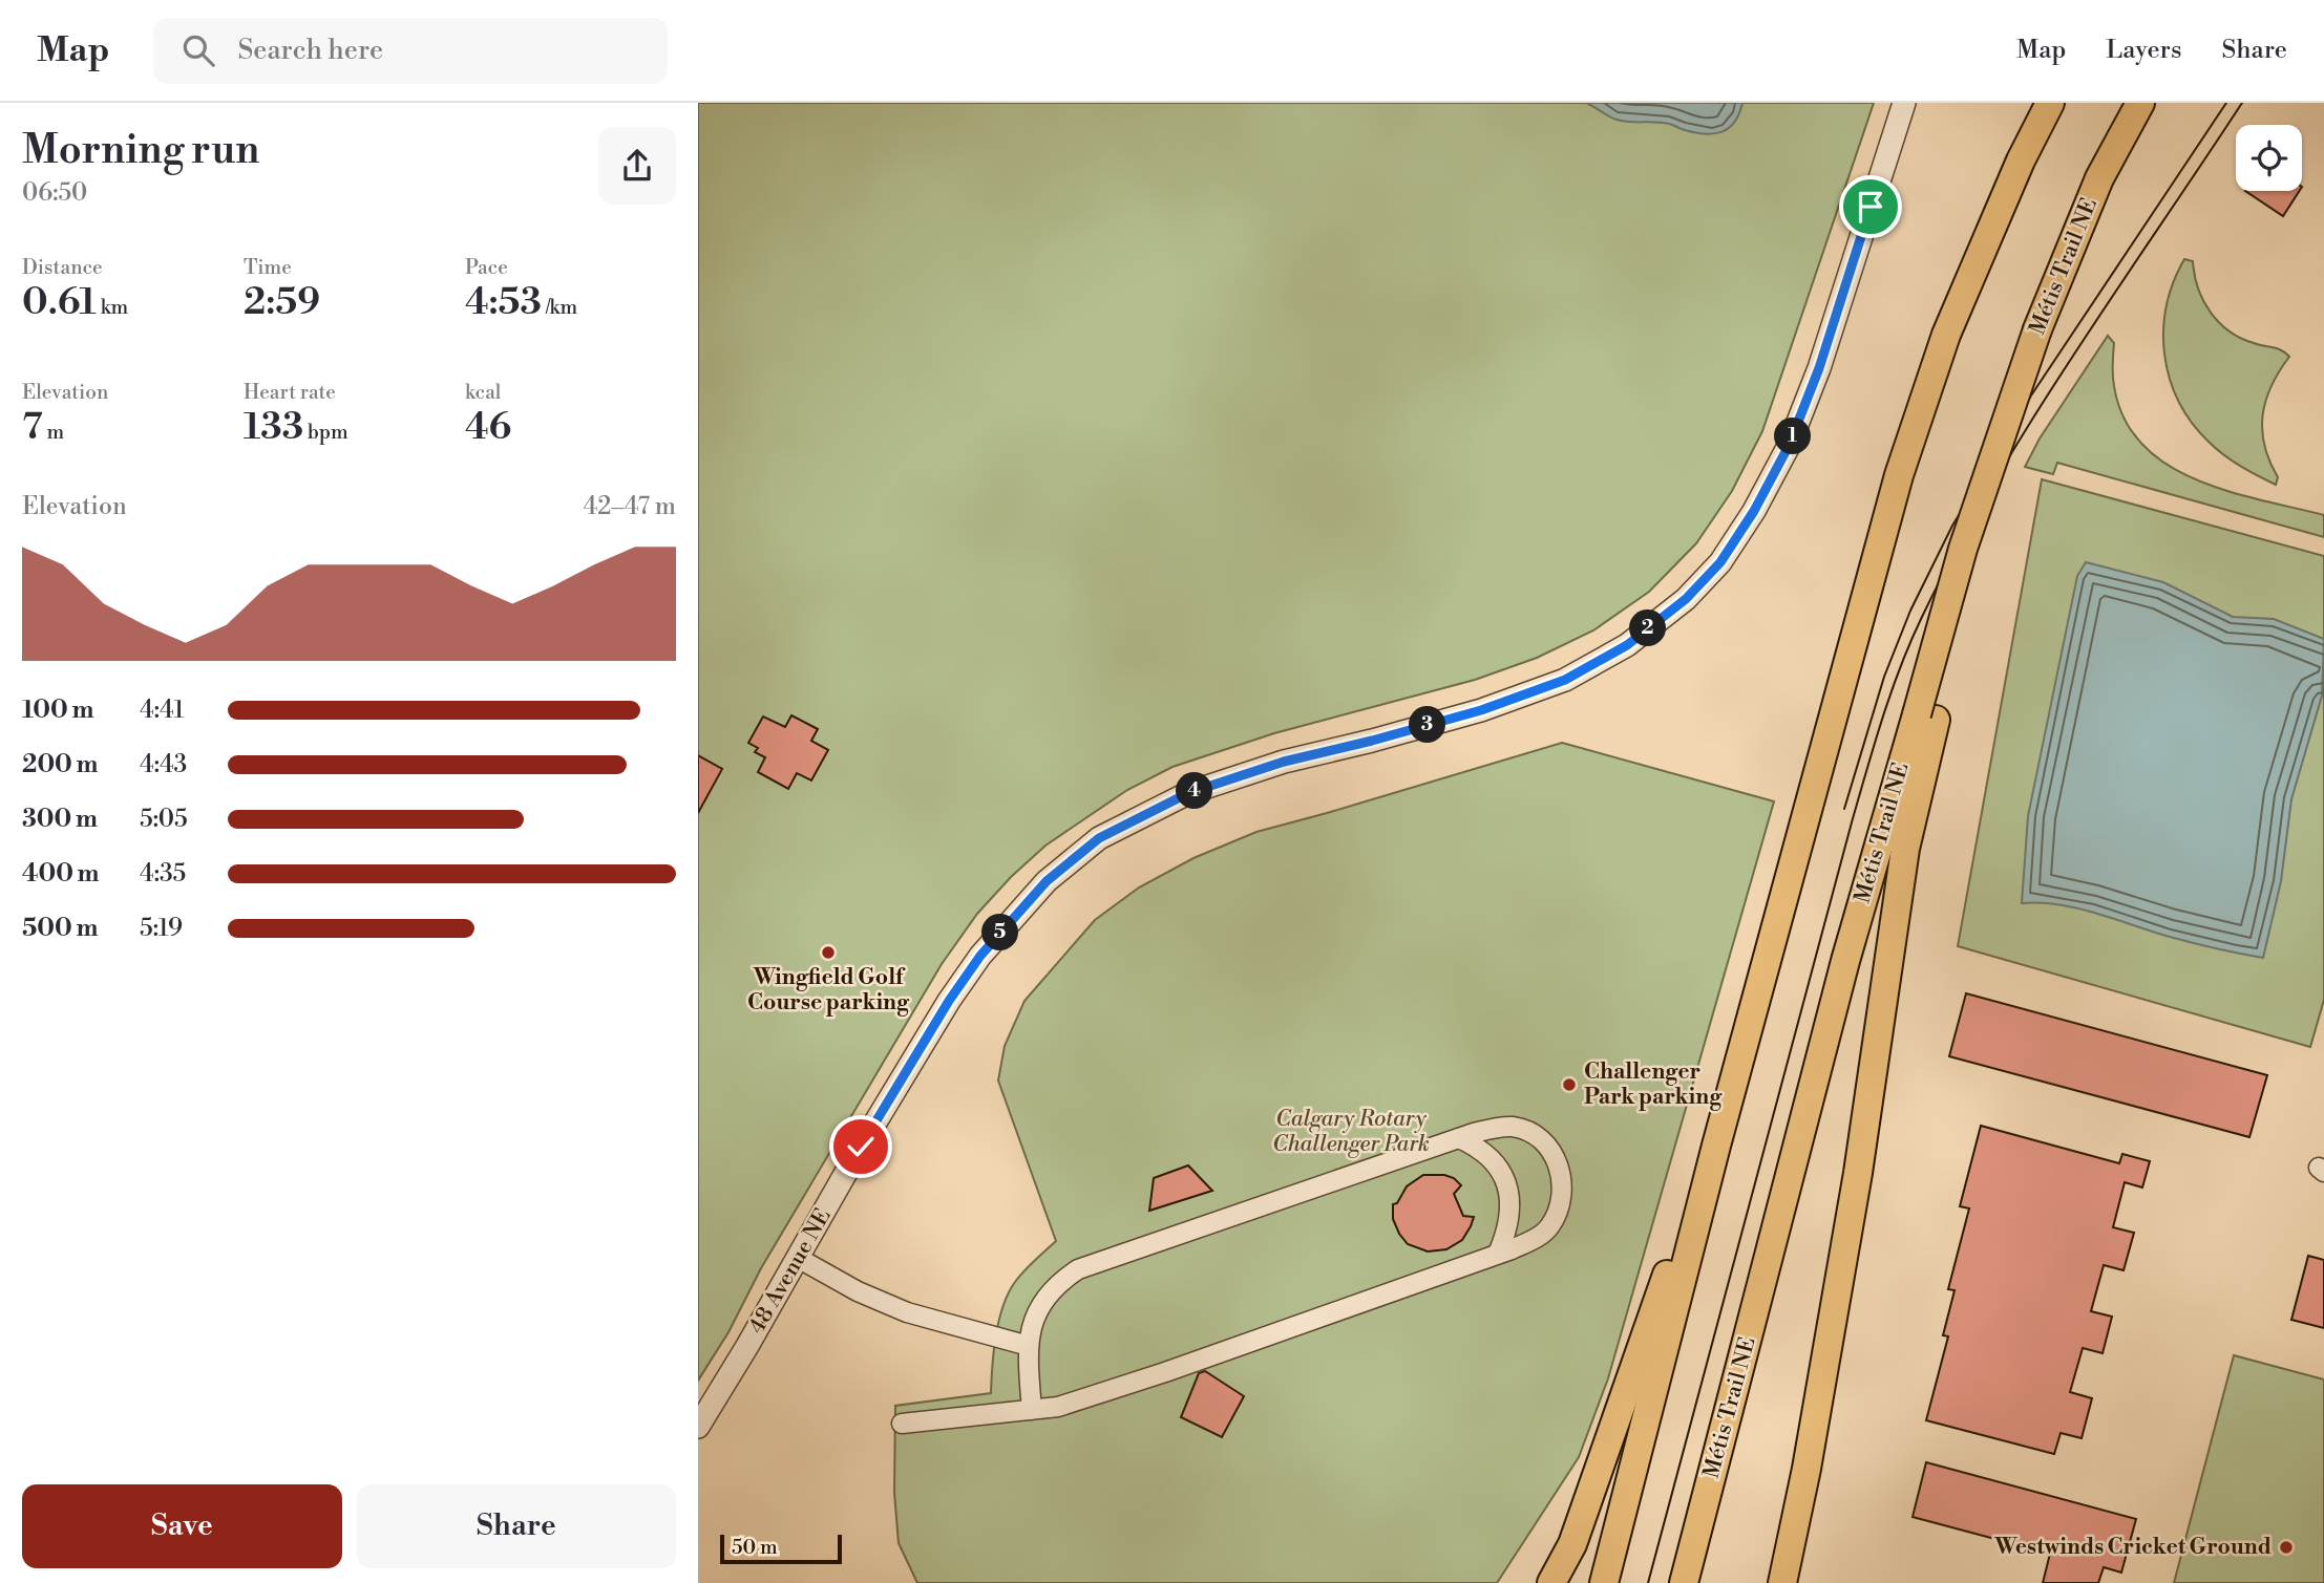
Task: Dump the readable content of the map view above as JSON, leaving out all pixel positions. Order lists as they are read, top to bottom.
{
  "streets": {
    "main road": ["Métis Trail NE"],
    "street": ["48 Avenue NE"]
  },
  "parks": ["Calgary Rotary Challenger Park"],
  "places": ["Wingfield Golf Course parking", "Challenger Park parking", "Westwinds Cricket Ground"],
  "scale_bar": "50 m",
  "page": {
    "header": "Map",
    "search": "Search here",
    "nav": ["Map", "Layers", "Share"],
    "heading": ["Morning run", "06:50"],
    "stats": [
      ["Distance", "0.61 km"],
      ["Time", "2:59"],
      ["Pace", "4:53 /km"],
      ["Elevation", "7 m"],
      ["Heart rate", "133 bpm"],
      ["kcal", "46"]
    ],
    "pins": [
      "1",
      "2",
      "3",
      "4",
      "5"
    ],
    "chart": ["Elevation", "42–47 m"],
    "list": [
      {
        "name": "100 m",
        "note": "4:41"
      },
      {
        "name": "200 m",
        "note": "4:43"
      },
      {
        "name": "300 m",
        "note": "5:05"
      },
      {
        "name": "400 m",
        "note": "4:35"
      },
      {
        "name": "500 m",
        "note": "5:19"
      }
    ],
    "buttons": ["Save", "Share"],
    "scale": "50 m"
  }
}
